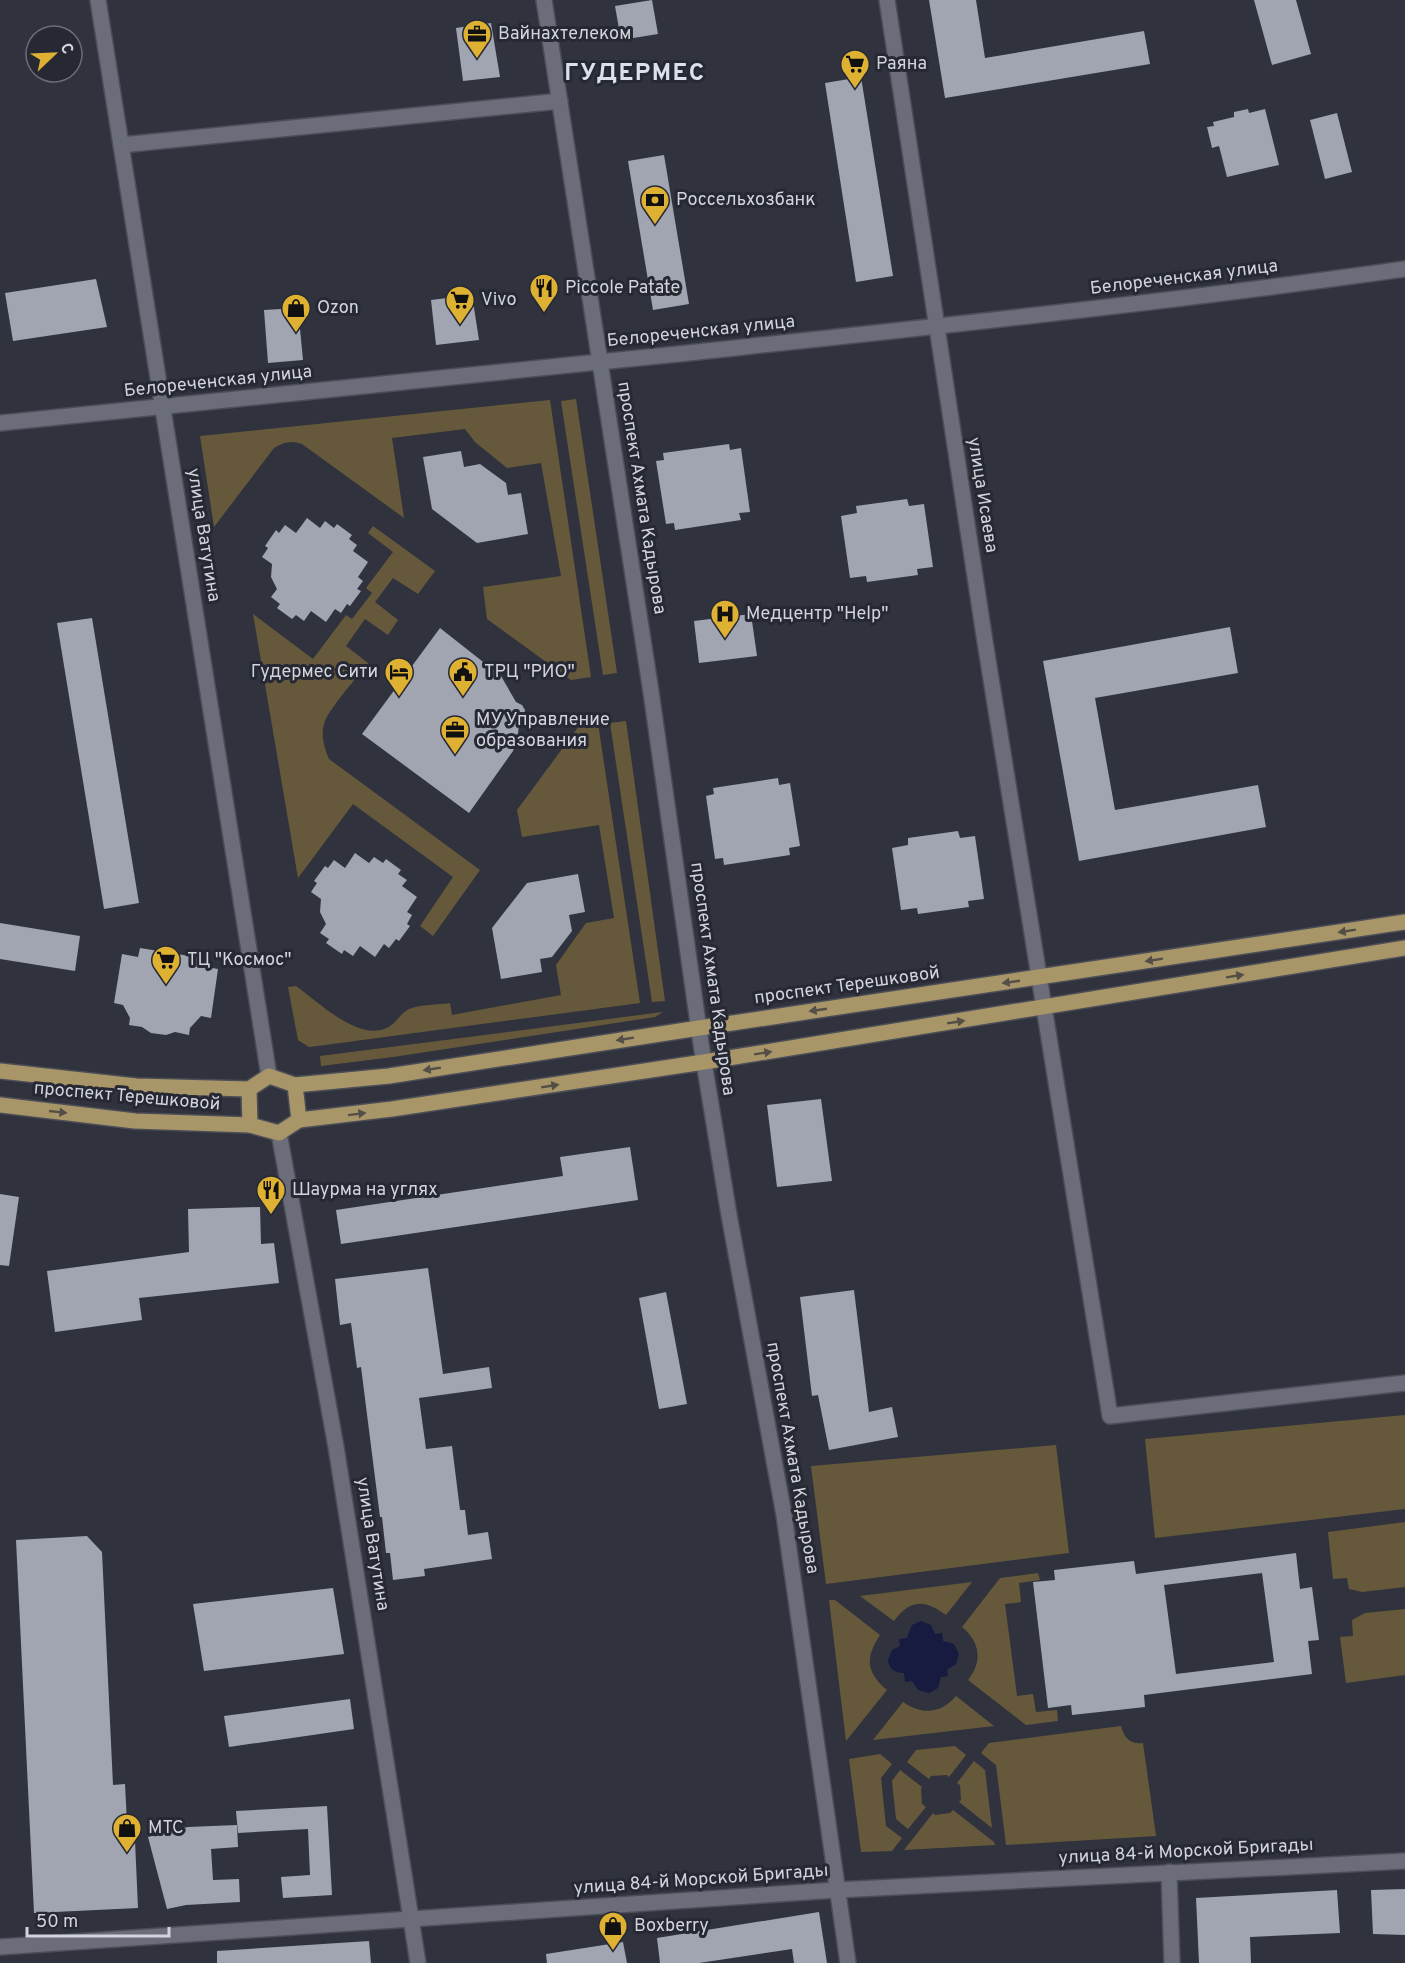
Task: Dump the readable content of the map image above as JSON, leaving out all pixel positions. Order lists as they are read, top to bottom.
{
  "streets": {
    "main road": ["проспект Терешковой"],
    "street": [
      "Белореченская улица",
      "улица Исаева",
      "проспект Ахмата Кадырова",
      "улица Ватутина",
      "улица 84-й Морской Бригады"
    ]
  },
  "crossings": [
    ["Белореченская улица", "улица Исаева"],
    ["Белореченская улица", "проспект Ахмата Кадырова"],
    ["Белореченская улица", "улица Ватутина"],
    ["улица Исаева", "проспект Терешковой"],
    ["проспект Ахмата Кадырова", "проспект Терешковой"],
    ["проспект Ахмата Кадырова", "улица 84-й Морской Бригады"],
    ["улица Ватутина", "проспект Терешковой"],
    ["улица Ватутина", "улица 84-й Морской Бригады"]
  ],
  "districts": ["ГУДЕРМЕС"],
  "places": {
    "office": ["Вайнахтелеком", "МУ Управление образования"],
    "supermarket": ["Раяна", "Vivo", "ТЦ \"Космос\""],
    "bank": ["Россельхозбанк"],
    "restaurant": ["Piccole Patate", "Шаурма на углях"],
    "shop": ["Ozon", "МТС", "Boxberry"],
    "hospital": ["Медцентр \"Help\""],
    "hotel": ["Гудермес Сити"],
    "public building": ["ТРЦ \"РИО\""]
  },
  "scale_bar": "50 m",
  "north": "top right"
}
